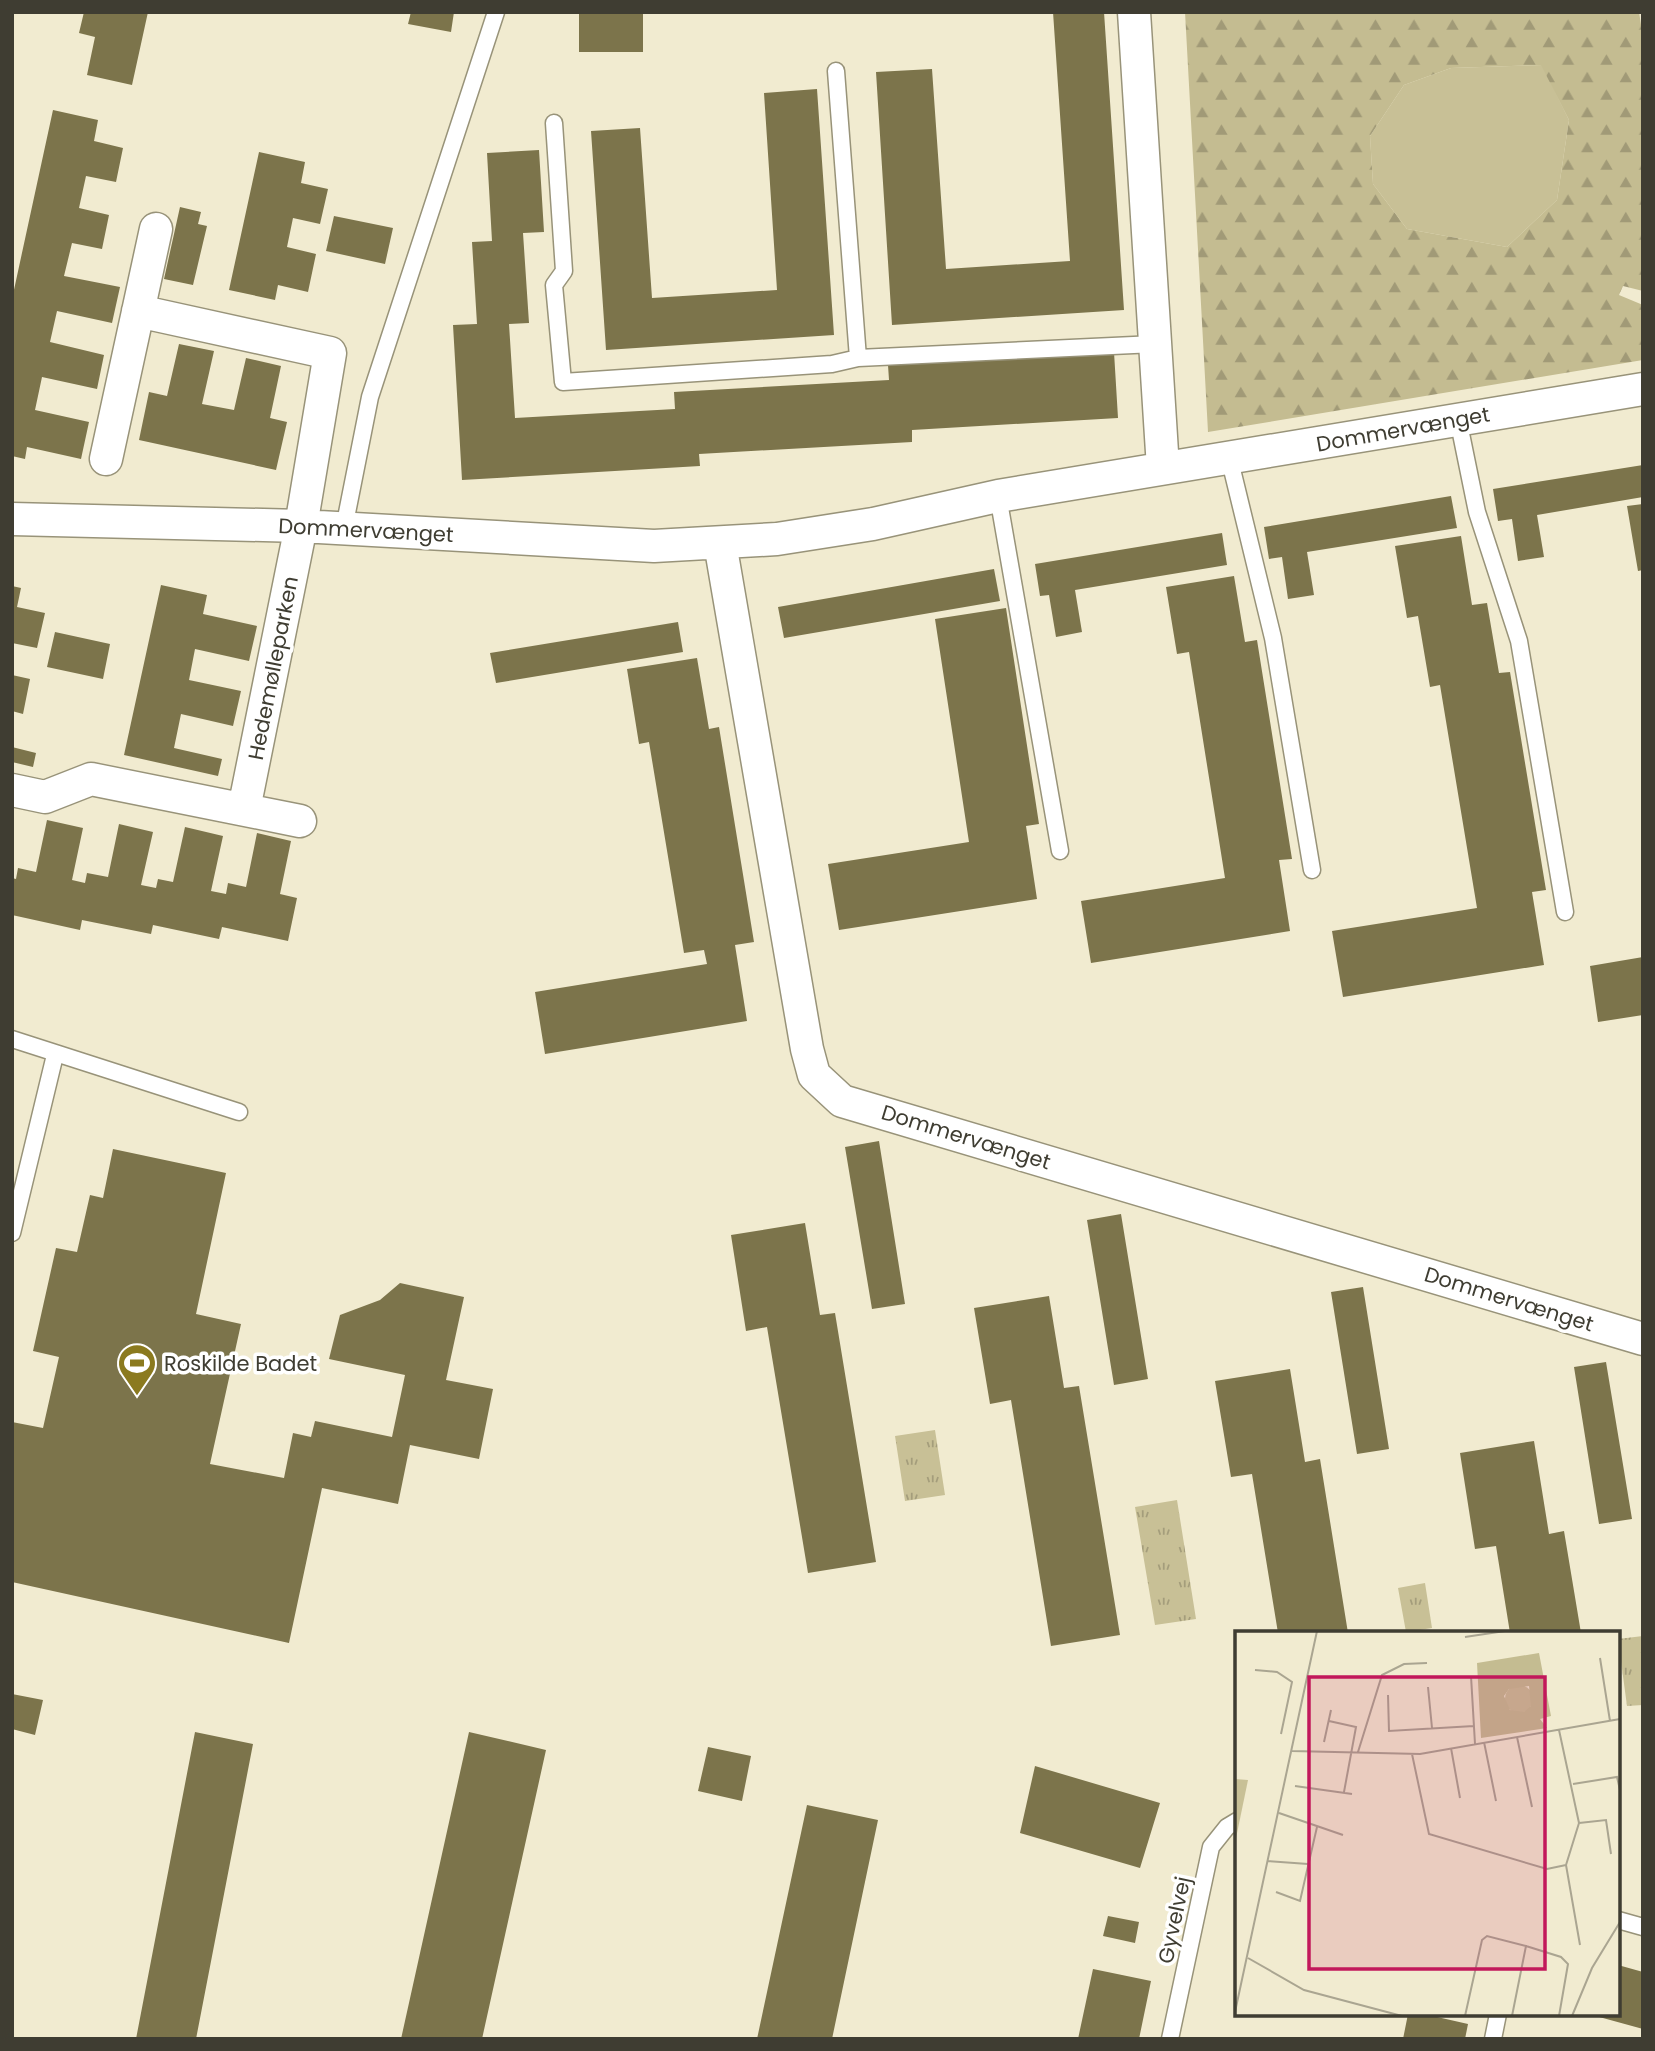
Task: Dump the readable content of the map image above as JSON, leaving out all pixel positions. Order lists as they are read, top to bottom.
{
  "streets": {
    "street": ["Dommervænget", "Hedemølleparken"],
    "lane": ["Gyvelvej"]
  },
  "crossings": [
    ["Dommervænget", "Hedemølleparken"]
  ],
  "places": {
    "sports": ["Roskilde Badet"]
  }
}
